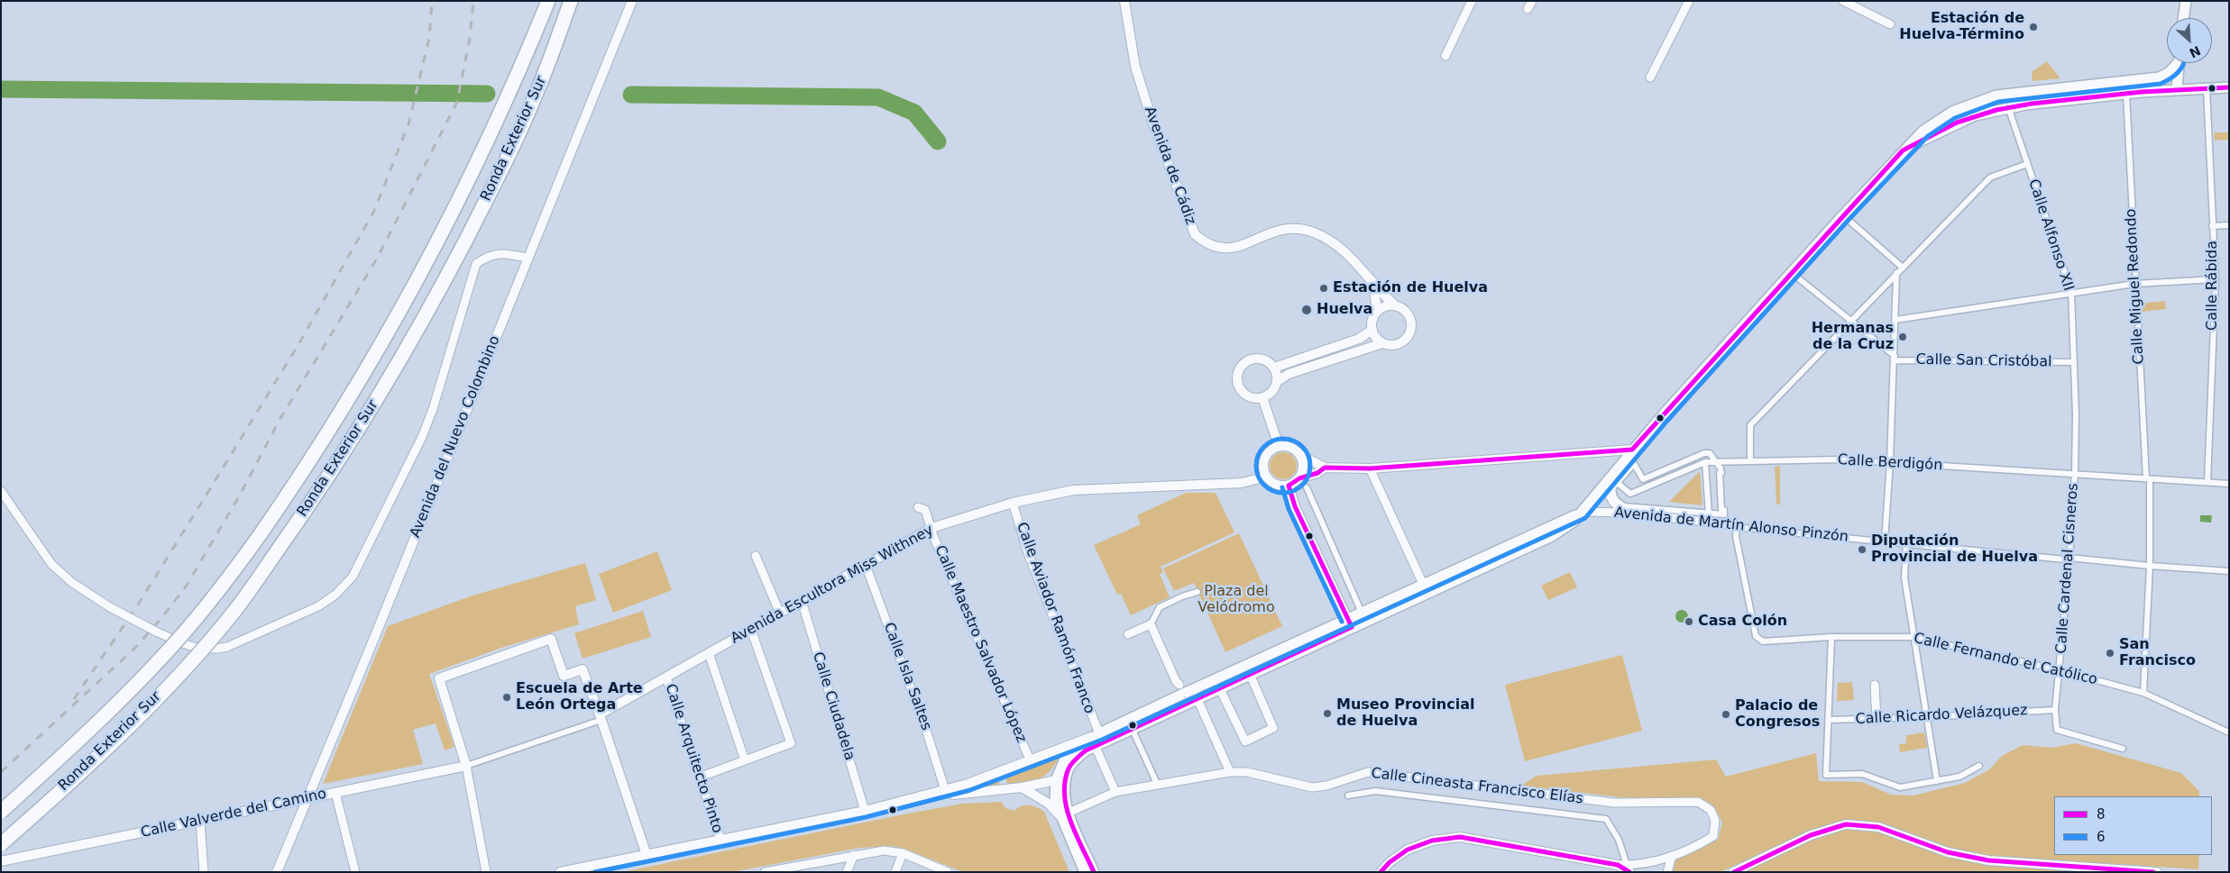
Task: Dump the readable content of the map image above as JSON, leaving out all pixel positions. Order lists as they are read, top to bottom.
{
  "streets": {
    "highway": ["Ronda Exterior Sur"],
    "street": [
      "Avenida de Cádiz",
      "Calle Alfonso XII",
      "Calle Rábida",
      "Calle Miguel Redondo",
      "Calle San Cristóbal",
      "Avenida del Nuevo Colombino",
      "Calle Berdigón",
      "Avenida de Martín Alonso Pinzón",
      "Calle Cardenal Cisneros",
      "Avenida Escultora Miss Withney",
      "Calle Aviador Ramón Franco",
      "Calle Maestro Salvador López",
      "Calle Fernando el Católico",
      "Calle Isla Saltes",
      "Calle Ciudadela",
      "Calle Ricardo Velázquez",
      "Calle Arquitecto Pinto",
      "Calle Cineasta Francisco Elías",
      "Calle Valverde del Camino"
    ]
  },
  "crossings": [
    ["Calle Alfonso XII", "Calle San Cristóbal"],
    ["Calle Alfonso XII", "Calle Berdigón"],
    ["Calle Alfonso XII", "Calle Cardenal Cisneros"],
    ["Calle Rábida", "Calle Berdigón"],
    ["Calle Miguel Redondo", "Calle Berdigón"],
    ["Calle Miguel Redondo", "Avenida de Martín Alonso Pinzón"],
    ["Calle Miguel Redondo", "Calle Fernando el Católico"],
    ["Calle Berdigón", "Calle Cardenal Cisneros"],
    ["Avenida de Martín Alonso Pinzón", "Calle Cardenal Cisneros"],
    ["Avenida de Martín Alonso Pinzón", "Calle Fernando el Católico"],
    ["Calle Cardenal Cisneros", "Calle Fernando el Católico"],
    ["Calle Cardenal Cisneros", "Calle Ricardo Velázquez"],
    ["Avenida Escultora Miss Withney", "Calle Aviador Ramón Franco"],
    ["Avenida Escultora Miss Withney", "Calle Maestro Salvador López"],
    ["Avenida Escultora Miss Withney", "Calle Isla Saltes"],
    ["Avenida Escultora Miss Withney", "Calle Ciudadela"],
    ["Avenida Escultora Miss Withney", "Calle Arquitecto Pinto"]
  ],
  "parks": ["Plaza del Velódromo"],
  "places": [
    "Estación de Huelva-Término",
    "Estación de Huelva",
    "Huelva",
    "Hermanas de la Cruz",
    "Diputación Provincial de Huelva",
    "Casa Colón",
    "San Francisco",
    "Escuela de Arte León Ortega",
    "Museo Provincial de Huelva",
    "Palacio de Congresos"
  ],
  "lines": ["transit line 6", "transit line 8"],
  "legend": ["8", "6"],
  "north": "bottom right"
}
